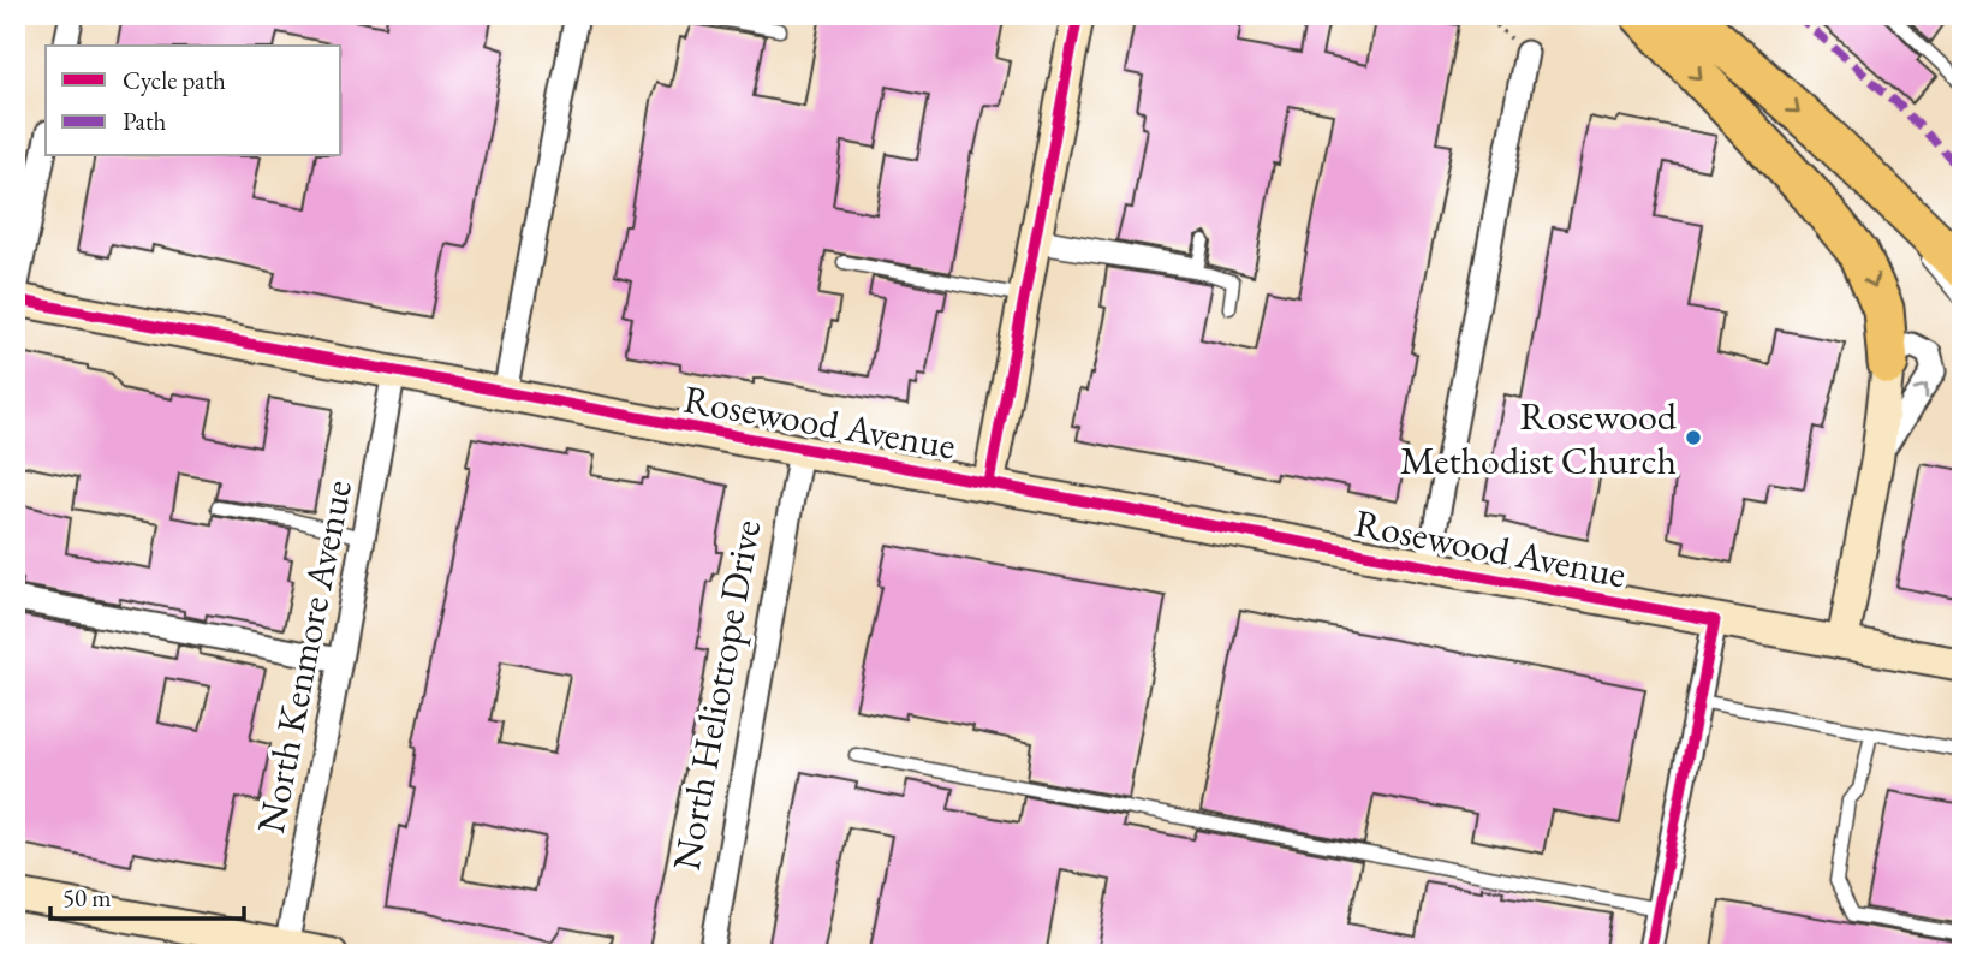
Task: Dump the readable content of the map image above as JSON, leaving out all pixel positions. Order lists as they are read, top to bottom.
{
  "streets": {
    "street": ["Rosewood Avenue", "North Kenmore Avenue", "North Heliotrope Drive"]
  },
  "crossings": [
    ["Rosewood Avenue", "North Kenmore Avenue"],
    ["Rosewood Avenue", "North Heliotrope Drive"]
  ],
  "places": ["Rosewood Methodist Church"],
  "legend": ["Cycle path", "Path"],
  "scale_bar": "50 m"
}
